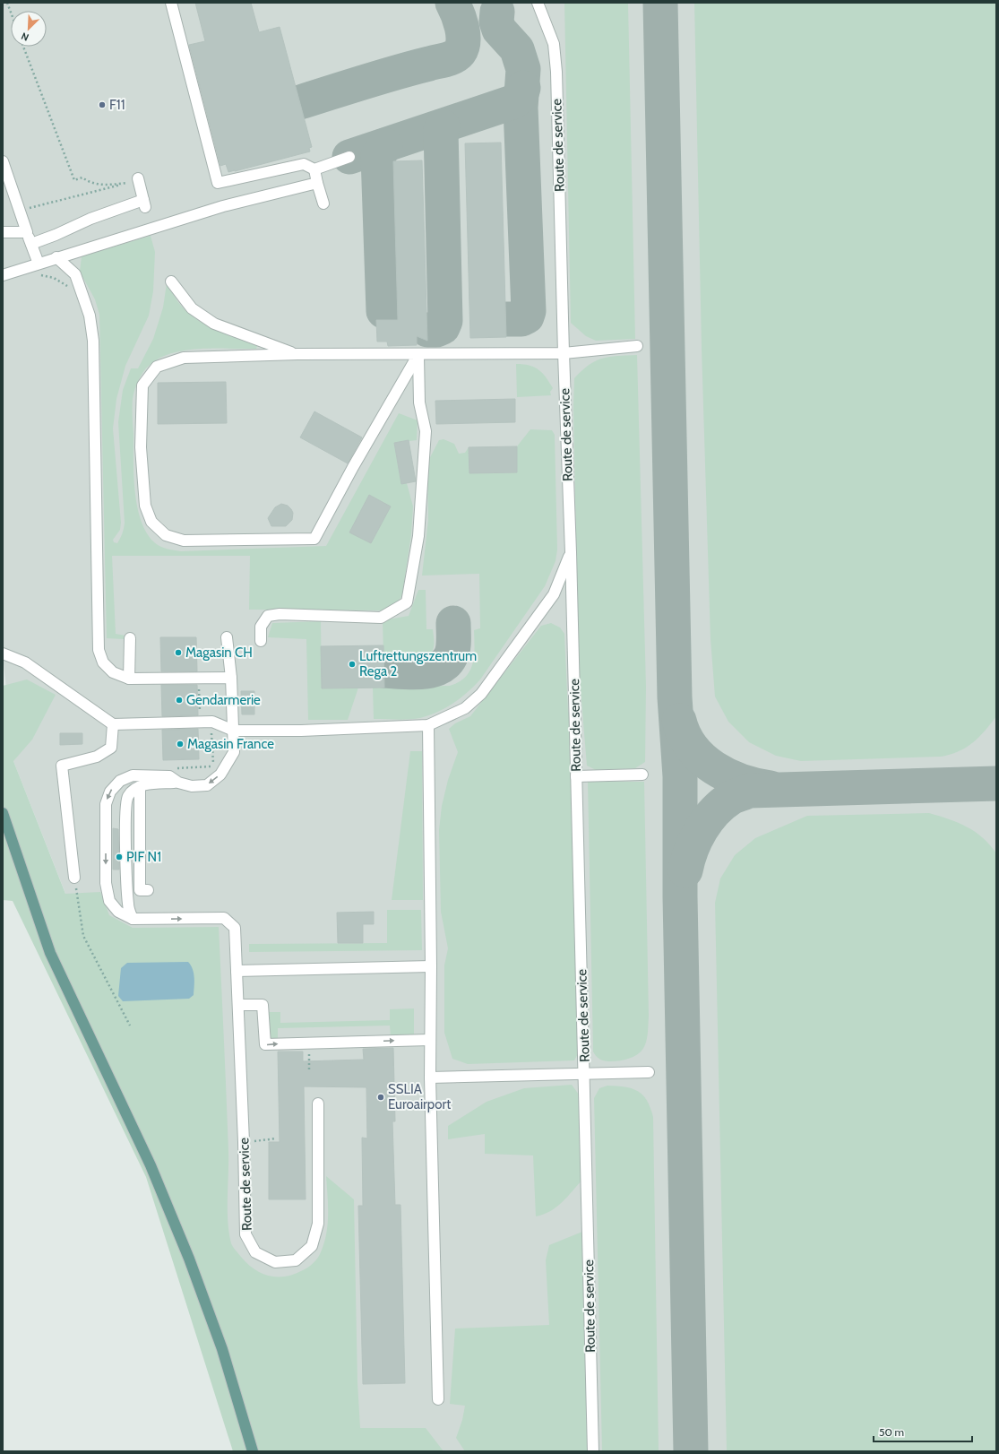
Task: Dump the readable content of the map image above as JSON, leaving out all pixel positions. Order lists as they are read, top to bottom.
{
  "streets": {
    "street": ["Route de service"]
  },
  "places": [
    "F11",
    "Magasin CH",
    "Luftrettungszentrum Rega 2",
    "Gendarmerie",
    "Magasin France",
    "PIF N1",
    "SSLIA Euroairport"
  ],
  "scale_bar": "50 m",
  "north": "bottom left"
}
